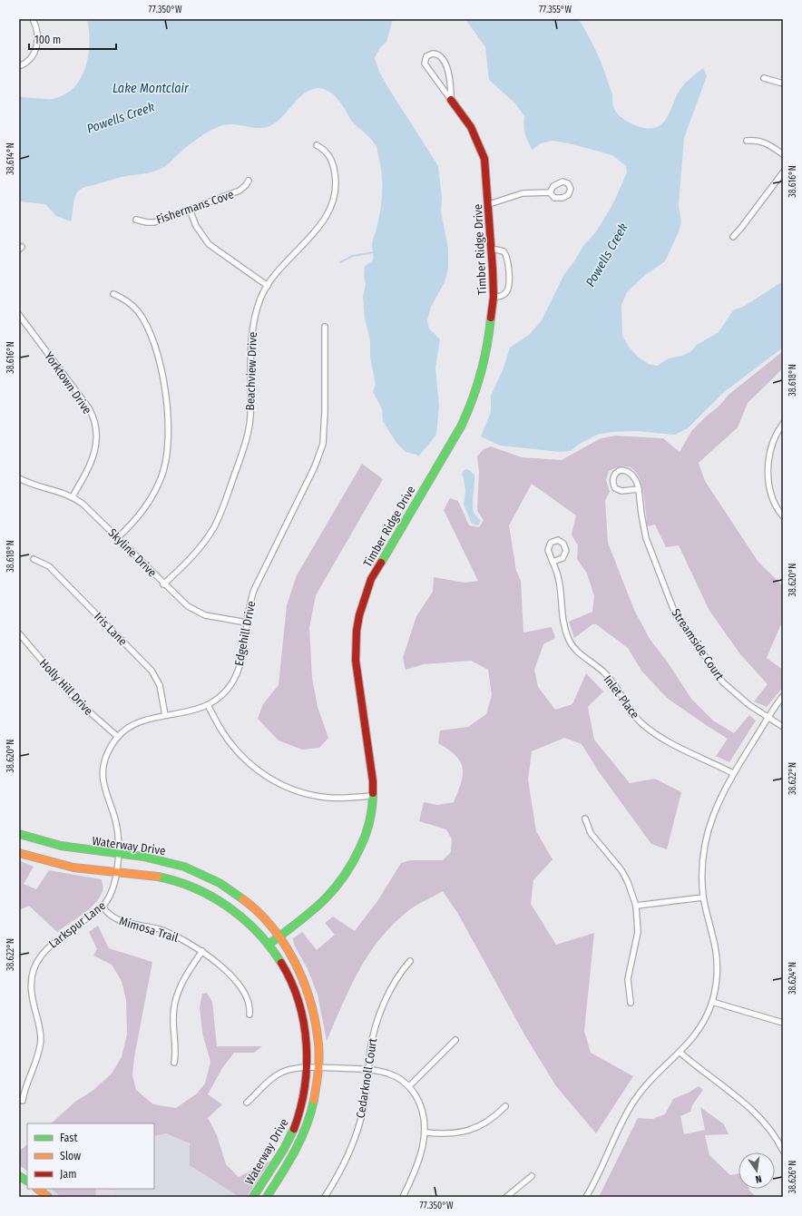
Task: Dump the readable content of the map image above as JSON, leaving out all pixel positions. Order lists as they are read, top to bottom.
{
  "streets": {
    "main road": ["Timber Ridge Drive", "Waterway Drive"],
    "street": [
      "Fishermans Cove",
      "Beachview Drive",
      "Yorktown Drive",
      "Skyline Drive",
      "Iris Lane",
      "Edgehill Drive",
      "Streamside Court",
      "Holly Hill Drive",
      "Inlet Place",
      "Larkspur Lane",
      "Mimosa Trail",
      "Cedarknoll Court"
    ]
  },
  "crossings": [
    ["Timber Ridge Drive", "Waterway Drive"],
    ["Beachview Drive", "Skyline Drive"],
    ["Yorktown Drive", "Skyline Drive"],
    ["Skyline Drive", "Edgehill Drive"],
    ["Iris Lane", "Edgehill Drive"],
    ["Edgehill Drive", "Holly Hill Drive"],
    ["Edgehill Drive", "Waterway Drive"],
    ["Edgehill Drive", "Larkspur Lane"],
    ["Waterway Drive", "Larkspur Lane"],
    ["Larkspur Lane", "Mimosa Trail"]
  ],
  "water": ["Lake Montclair", "Powells Creek"],
  "legend": ["Fast", "Slow", "Jam"],
  "scale_bar": "100 m",
  "north": "bottom",
  "coordinates": [
    "77.350°W",
    "77.355°W",
    "38.614°N",
    "38.616°N",
    "38.618°N",
    "38.620°N",
    "38.622°N",
    "38.624°N",
    "38.626°N"
  ]
}
